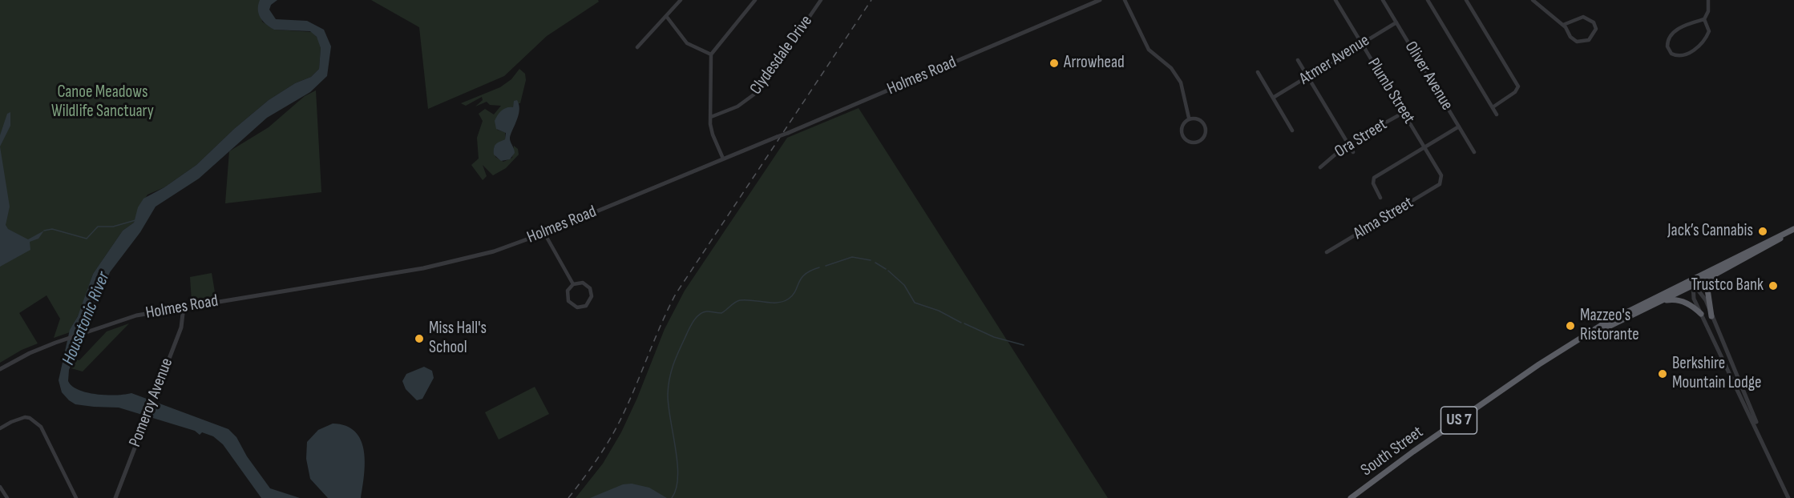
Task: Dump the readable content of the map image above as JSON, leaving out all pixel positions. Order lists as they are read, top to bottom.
{
  "streets": {
    "highway": ["US 7", "South Street"],
    "street": [
      "Clydesdale Drive",
      "Atmer Avenue",
      "Holmes Road",
      "Oliver Avenue",
      "Plumb Street",
      "Ora Street",
      "Alma Street",
      "Pomeroy Avenue"
    ]
  },
  "crossings": [
    ["Atmer Avenue", "Oliver Avenue"],
    ["Atmer Avenue", "Plumb Street"],
    ["Holmes Road", "Pomeroy Avenue"],
    ["Plumb Street", "Ora Street"],
    ["Plumb Street", "Alma Street"]
  ],
  "water": ["Housatonic River"],
  "parks": ["Canoe Meadows Wildlife Sanctuary"],
  "places": [
    "Arrowhead",
    "Jack’s Cannabis",
    "Trustco Bank",
    "Mazzeo's Ristorante",
    "Miss Hall's School",
    "Berkshire Mountain Lodge"
  ]
}
